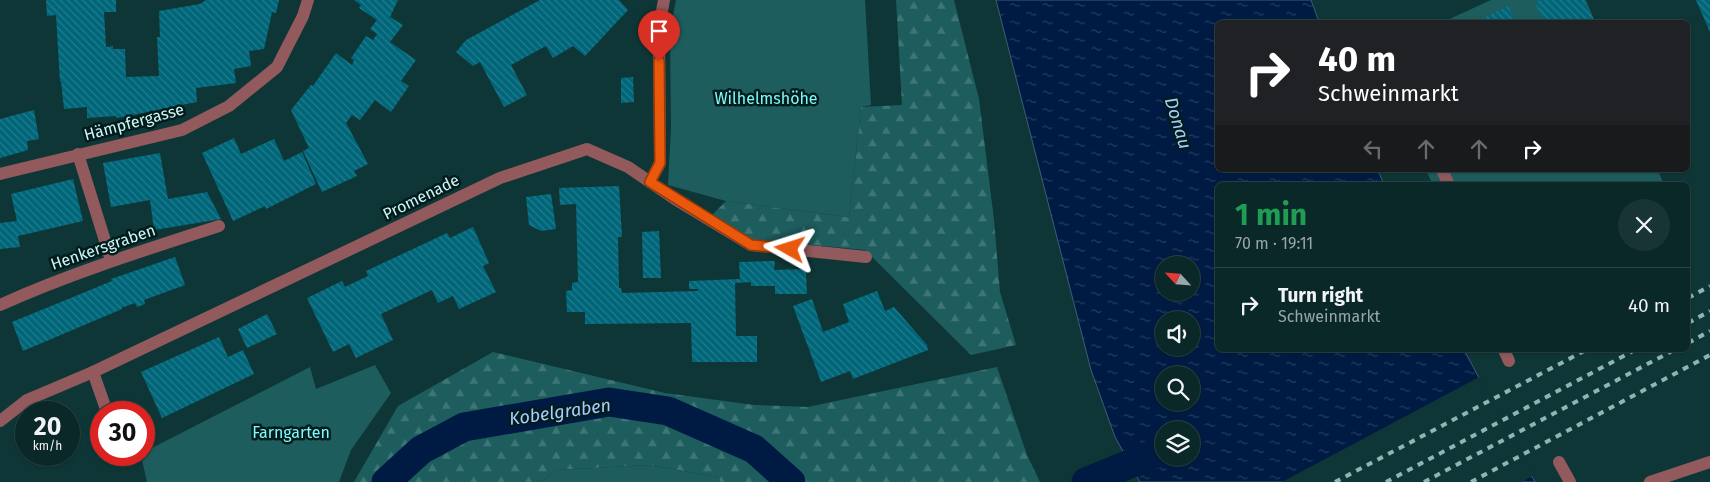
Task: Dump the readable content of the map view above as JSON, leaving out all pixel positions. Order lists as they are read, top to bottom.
{
  "streets": {
    "street": ["Hämpfergasse", "Promenade", "Henkersgraben"]
  },
  "water": ["Donau", "Kobelgraben"],
  "parks": ["Wilhelmshöhe", "Farngarten"],
  "north": "top left",
  "page": {
    "turn": ["40 m", "Schweinmarkt"],
    "heading": ["1 min", "70 m · 19:11"],
    "list": [
      {
        "name": "Turn right",
        "note": "Schweinmarkt",
        "value": "40 m"
      }
    ],
    "speed": "20 km/h",
    "limit": "30"
  }
}
